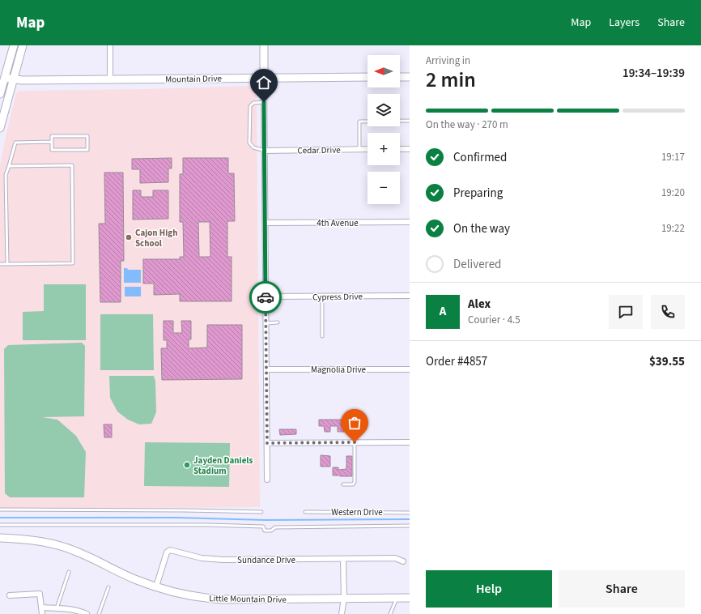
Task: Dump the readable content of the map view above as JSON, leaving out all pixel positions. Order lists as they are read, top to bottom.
{
  "streets": {
    "main road": ["Mountain Drive", "Little Mountain Drive"],
    "street": [
      "Cedar Drive",
      "4th Avenue",
      "Cypress Drive",
      "Magnolia Drive",
      "Sundance Drive"
    ],
    "lane": ["Western Drive"]
  },
  "crossings": [
    ["Sundance Drive", "Little Mountain Drive"]
  ],
  "places": ["Cajon High School", "Jayden Daniels Stadium"],
  "north": "left",
  "page": {
    "header": "Map",
    "nav": ["Map", "Layers", "Share"],
    "heading": ["2 min", "Arriving in", "19:34–19:39"],
    "panel": [
      "Alex",
      "Courier · 4.5",
      "Order #4857",
      "$39.55"
    ],
    "map_buttons": ["+", "−"],
    "bar": "On the way · 270 m",
    "list": [
      ["Confirmed", "19:17"],
      ["Preparing", "19:20"],
      ["On the way", "19:22"],
      "Delivered"
    ],
    "round": "A",
    "buttons": ["Help", "Share"]
  }
}
